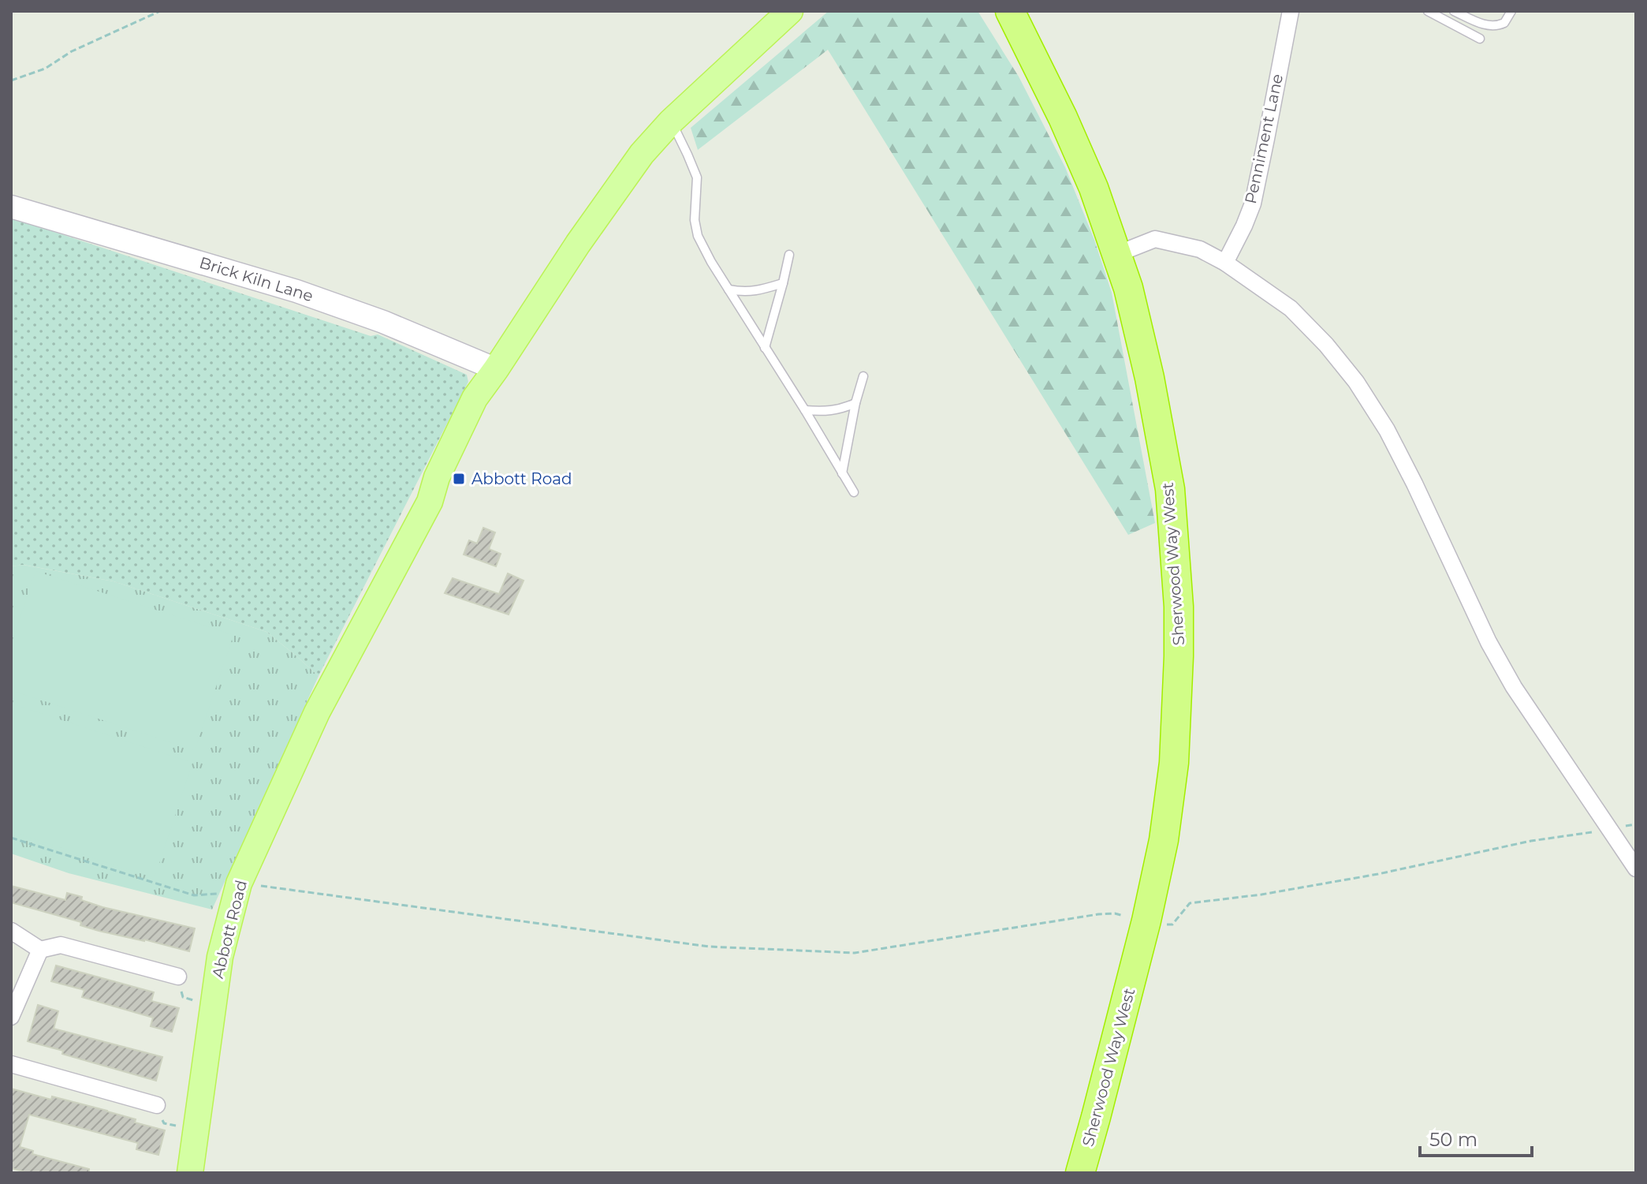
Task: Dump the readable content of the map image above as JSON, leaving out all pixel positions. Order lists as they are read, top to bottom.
{
  "streets": {
    "highway": ["Sherwood Way West"],
    "main road": ["Abbott Road"],
    "street": ["Penniment Lane", "Brick Kiln Lane"]
  },
  "crossings": [
    ["Brick Kiln Lane", "Abbott Road"]
  ],
  "places": {
    "transit": ["Abbott Road"]
  },
  "scale_bar": "50 m"
}
